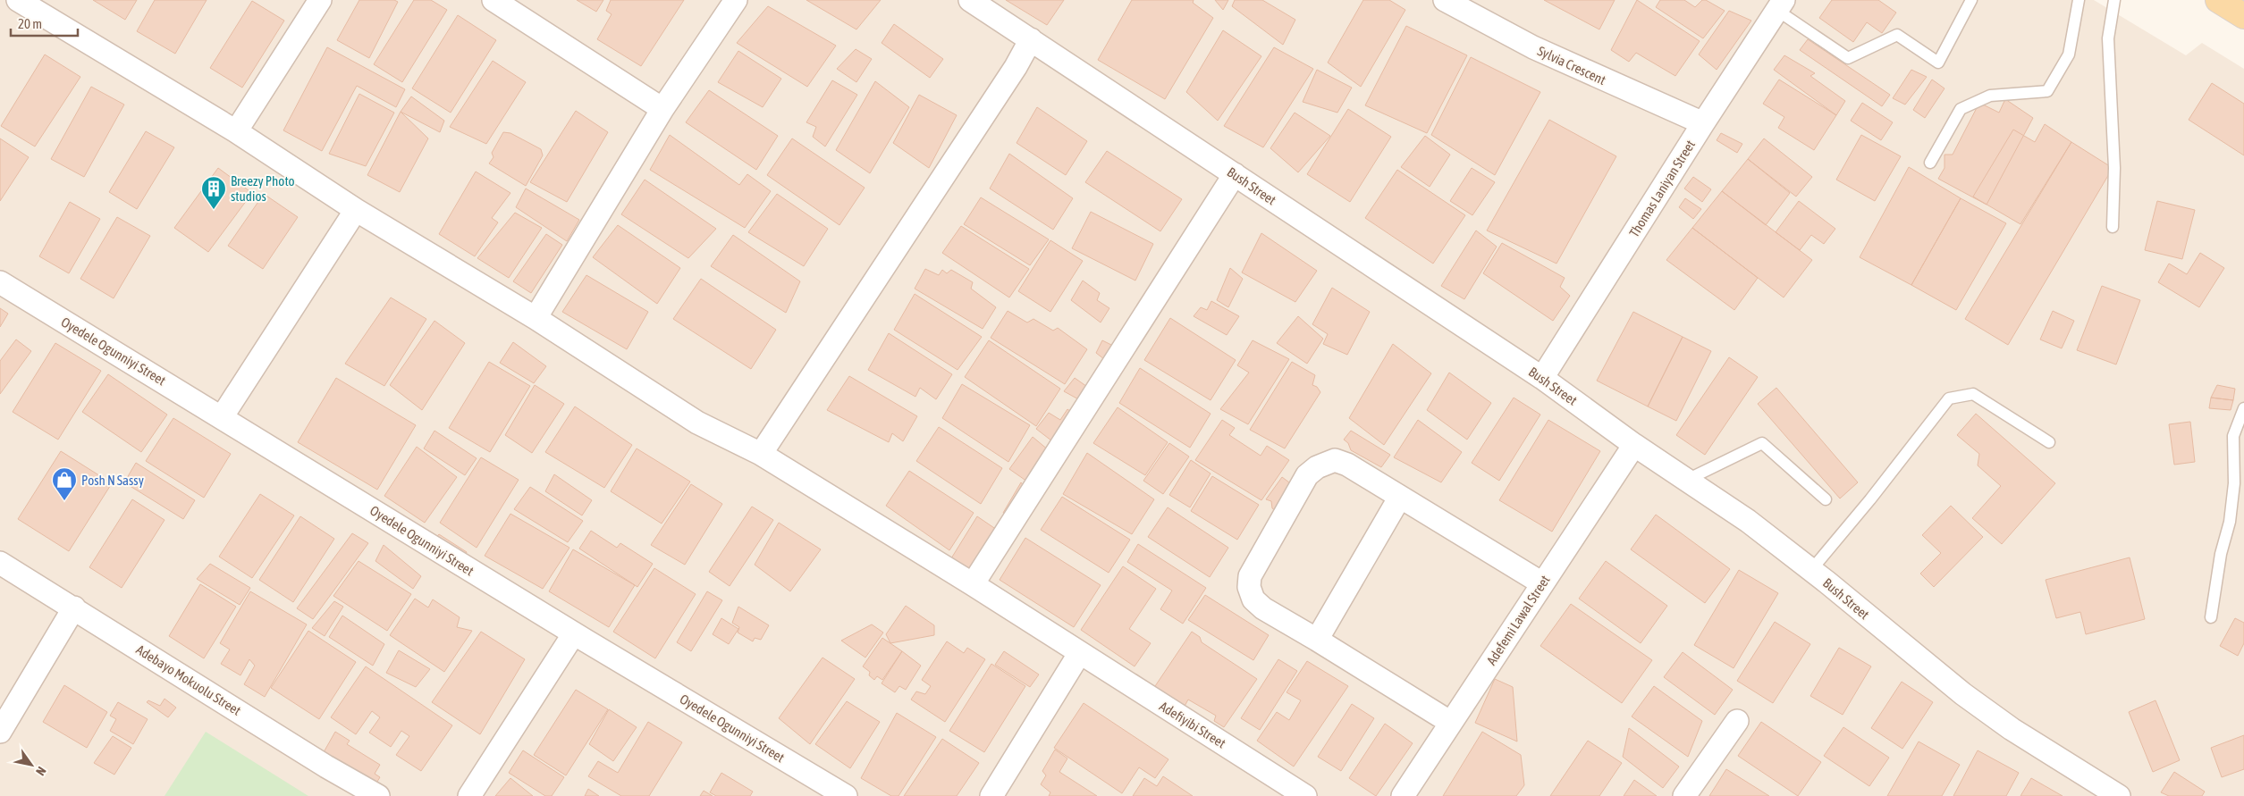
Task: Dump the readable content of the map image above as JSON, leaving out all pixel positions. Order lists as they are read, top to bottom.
{
  "streets": {
    "street": [
      "Sylvia Crescent",
      "Bush Street",
      "Thomas Laniyan Street",
      "Oyedele Ogunniyi Street",
      "Adefemi Lawal Street",
      "Adebayo Mokuolu Street",
      "Adefiyibi Street"
    ]
  },
  "crossings": [
    ["Sylvia Crescent", "Thomas Laniyan Street"],
    ["Bush Street", "Thomas Laniyan Street"],
    ["Bush Street", "Adefemi Lawal Street"]
  ],
  "places": {
    "building": ["Breezy Photo studios"],
    "shop": ["Posh N Sassy"]
  },
  "scale_bar": "20 m",
  "north": "bottom right"
}
